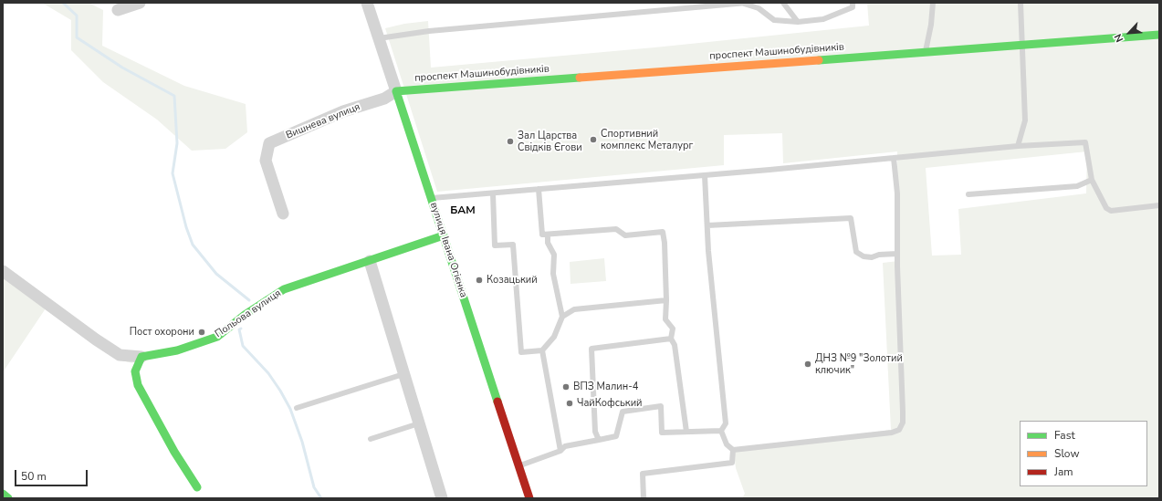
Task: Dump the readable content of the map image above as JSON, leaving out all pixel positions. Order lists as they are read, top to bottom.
{
  "streets": {
    "street": [
      "проспект Машинобудівників",
      "Вишнева вулиця",
      "вулиця Івана Огієнка",
      "Польова вулиця"
    ]
  },
  "crossings": [
    ["проспект Машинобудівників", "Вишнева вулиця"],
    ["проспект Машинобудівників", "вулиця Івана Огієнка"],
    ["Вишнева вулиця", "вулиця Івана Огієнка"],
    ["вулиця Івана Огієнка", "Польова вулиця"]
  ],
  "districts": ["БАМ"],
  "places": [
    "Спортивний комплекс Металург",
    "Зал Царства Свідків Єгови",
    "Козацький",
    "Пост охорони",
    "ДНЗ №9 \"Золотий ключик\"",
    "ВПЗ Малин-4",
    "ЧайКофський"
  ],
  "legend": ["Fast", "Slow", "Jam"],
  "scale_bar": "50 m",
  "north": "bottom left"
}
